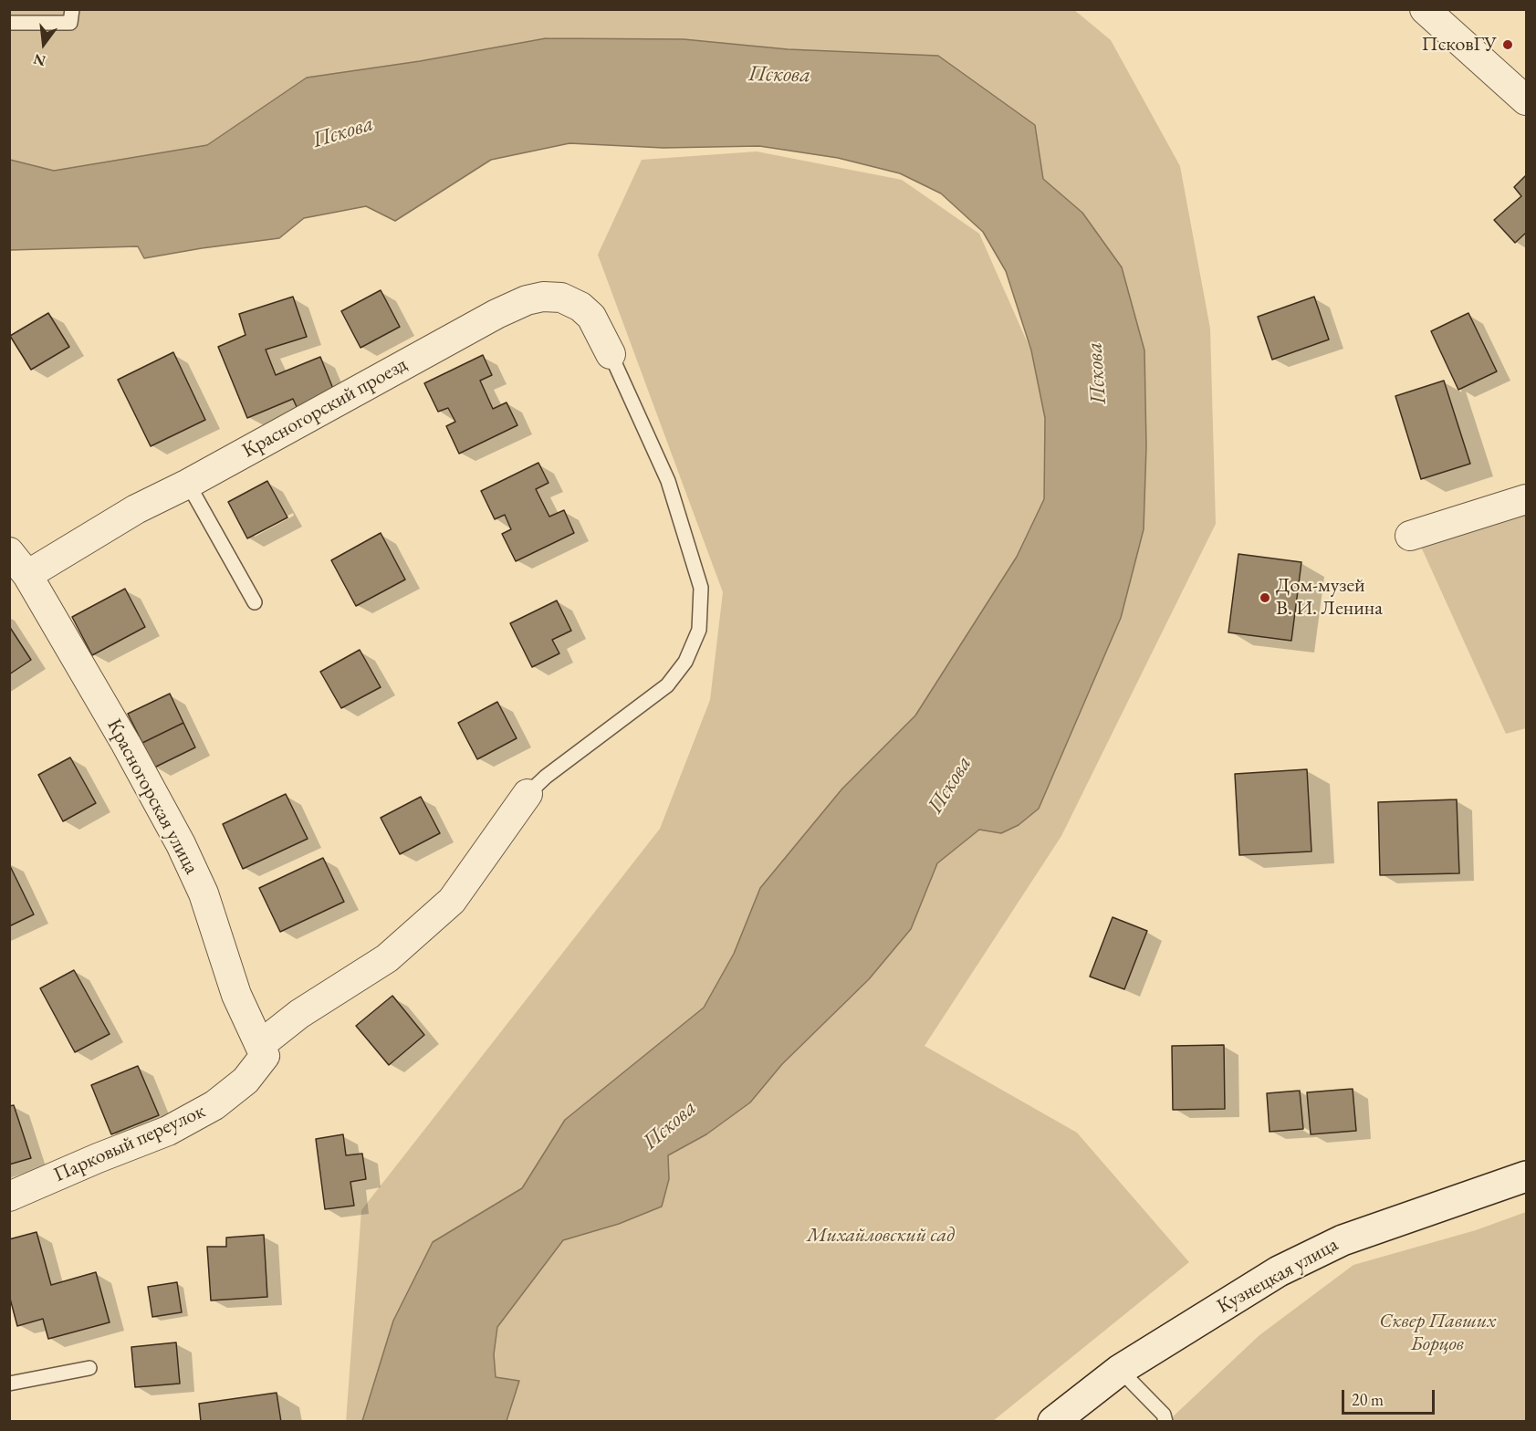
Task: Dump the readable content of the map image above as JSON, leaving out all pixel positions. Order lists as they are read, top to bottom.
{
  "streets": {
    "street": [
      "Красногорский проезд",
      "Красногорская улица",
      "Парковый переулок",
      "Кузнецкая улица"
    ]
  },
  "crossings": [
    ["Красногорский проезд", "Красногорская улица"],
    ["Красногорская улица", "Парковый переулок"]
  ],
  "water": ["Пскова"],
  "parks": ["Михайловский сад", "Сквер Павших Борцов"],
  "places": ["ПсковГУ", "Дом-музей В. И. Ленина"],
  "scale_bar": "20 m",
  "north": "bottom"
}
